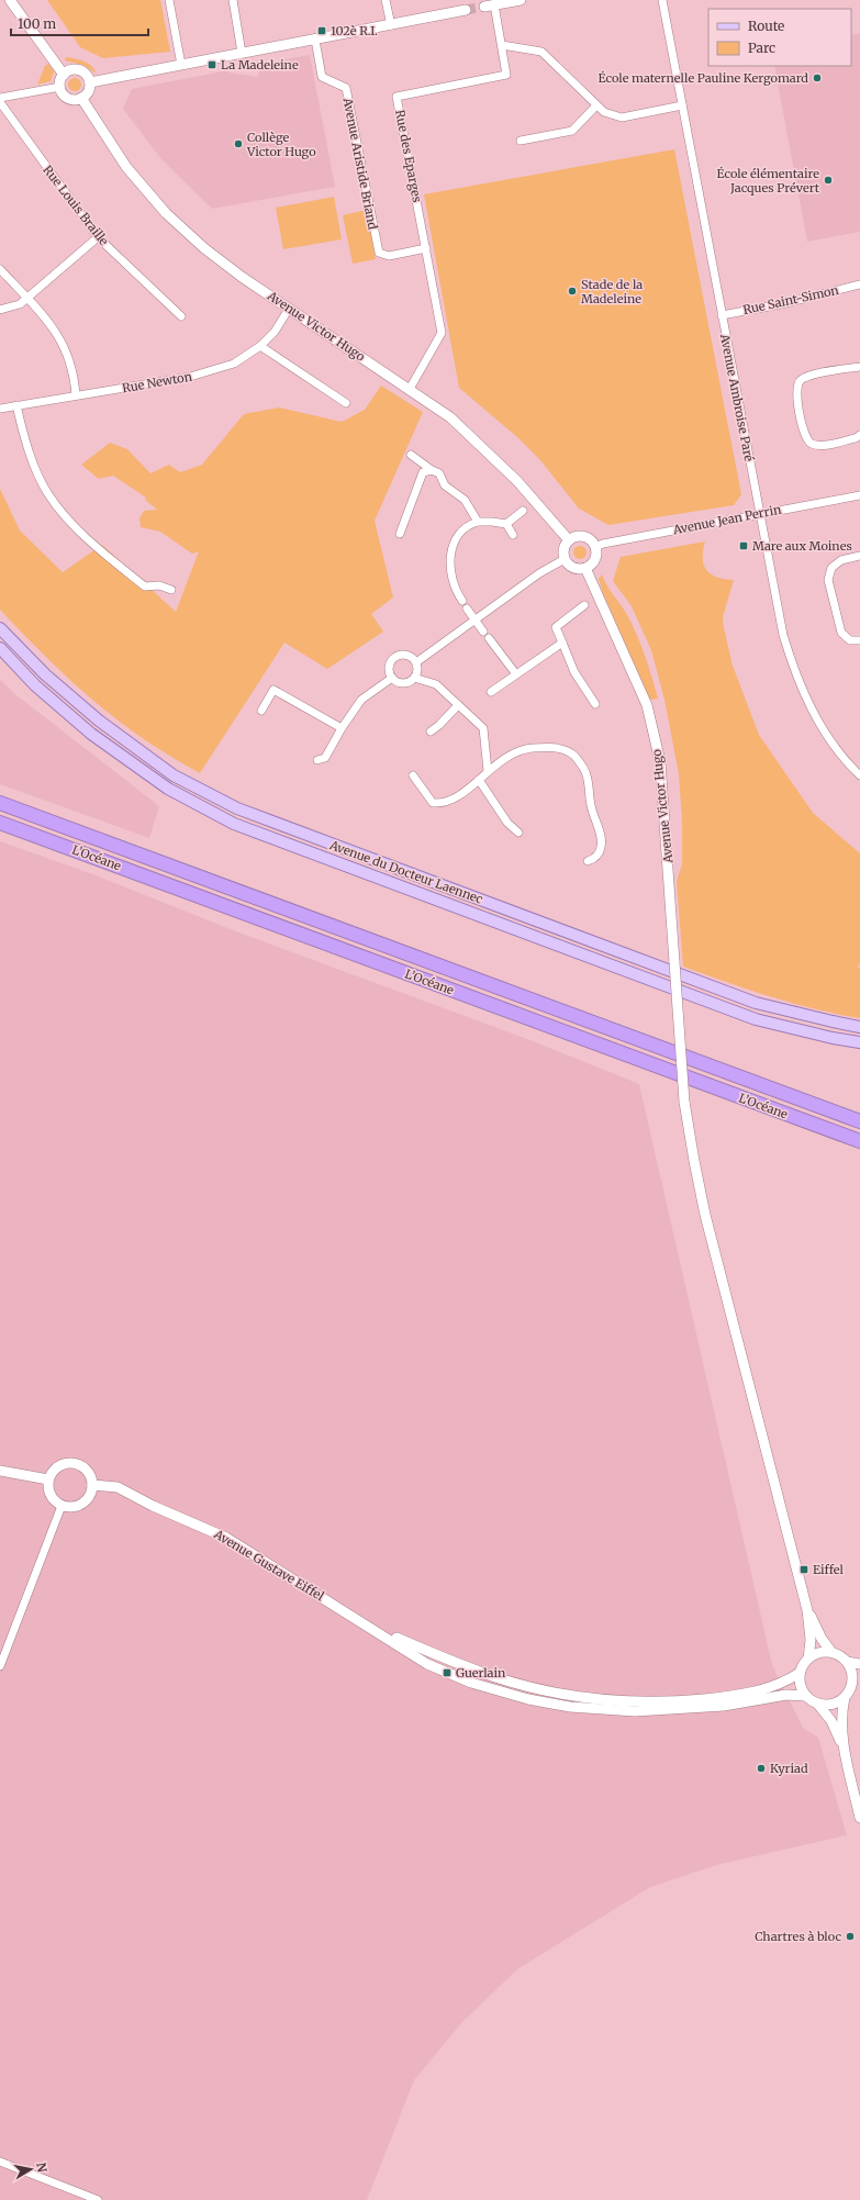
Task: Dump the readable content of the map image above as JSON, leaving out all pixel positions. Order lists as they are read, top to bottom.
{
  "streets": {
    "highway": ["L’Océane"],
    "main road": ["Avenue Victor Hugo", "Avenue du Docteur Laennec", "Avenue Gustave Eiffel"],
    "street": [
      "Rue des Eparges",
      "Avenue Aristide Briand",
      "Rue Louis Braille",
      "Rue Saint-Simon",
      "Rue Newton",
      "Avenue Ambroise Paré",
      "Avenue Jean Perrin"
    ]
  },
  "crossings": [
    ["Rue des Eparges", "Avenue Aristide Briand"],
    ["Rue des Eparges", "Avenue Victor Hugo"],
    ["Rue Saint-Simon", "Avenue Ambroise Paré"],
    ["Avenue Victor Hugo", "Rue Newton"],
    ["Avenue Victor Hugo", "Avenue Jean Perrin"],
    ["Avenue Ambroise Paré", "Avenue Jean Perrin"]
  ],
  "places": {
    "transit": [
      "102è R.I.",
      "La Madeleine",
      "Mare aux Moines",
      "Eiffel",
      "Guerlain"
    ],
    "other": [
      "École maternelle Pauline Kergomard",
      "Collège Victor Hugo",
      "École élémentaire Jacques Prévert",
      "Stade de la Madeleine",
      "Kyriad",
      "Chartres à bloc"
    ]
  },
  "legend": ["Route", "Parc"],
  "scale_bar": "100 m",
  "north": "right"
}
